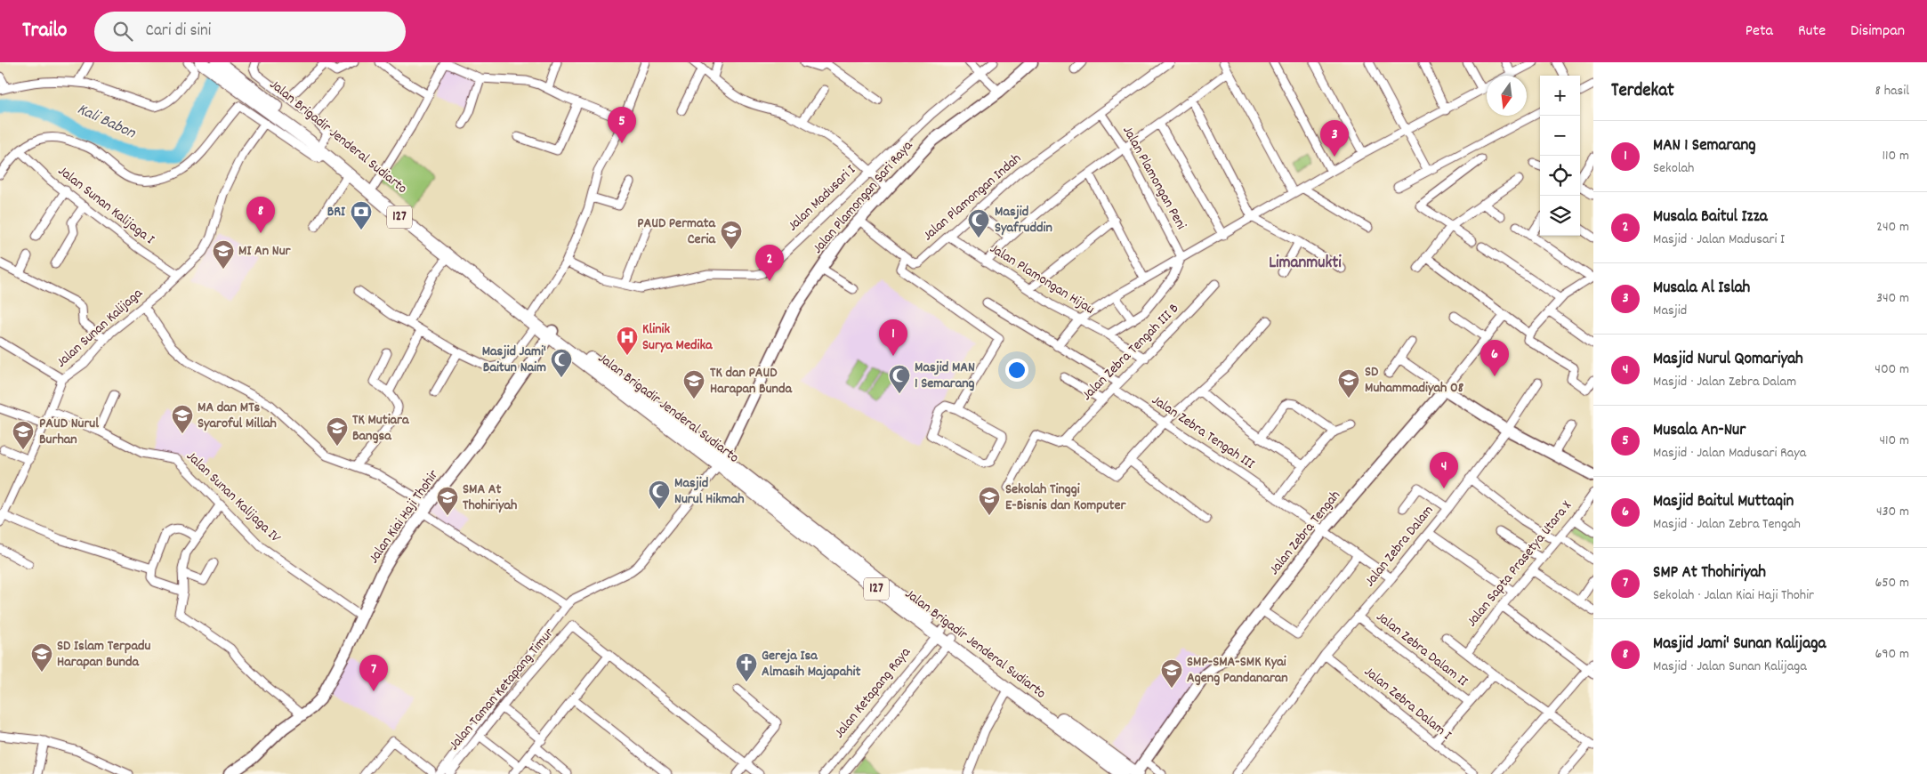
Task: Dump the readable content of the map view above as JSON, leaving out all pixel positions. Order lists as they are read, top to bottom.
{
  "streets": {
    "main road": ["Jalan Brigadir Jenderal Sudiarto", "127"],
    "street": [
      "Jalan Plamongan Peni",
      "Jalan Plamongan Sari Raya",
      "Jalan Plamongan Indah",
      "Jalan Madusari I",
      "Jalan Sunan Kalijaga I",
      "Jalan Plamongan Hijau",
      "Jalan Sunan Kalijaga",
      "Jalan Zebra Tengah III B",
      "Jalan Zebra Tengah III",
      "Jalan Sunan Kalijaga IV",
      "Jalan Kiai Haji Thohir",
      "Jalan Zebra Tengah",
      "Jalan Zebra Dalam",
      "Jalan Sapta Prasetya Utara X",
      "Jalan Zebra Dalam II",
      "Jalan Taman Ketapang Timur",
      "Jalan Ketapang Raya",
      "Jalan Zebra Dalam I"
    ]
  },
  "crossings": [
    ["Jalan Brigadir Jenderal Sudiarto", "Jalan Plamongan Sari Raya"],
    ["Jalan Brigadir Jenderal Sudiarto", "Jalan Kiai Haji Thohir"],
    ["Jalan Brigadir Jenderal Sudiarto", "Jalan Zebra Tengah"],
    ["Jalan Brigadir Jenderal Sudiarto", "Jalan Ketapang Raya"],
    ["Jalan Plamongan Peni", "Jalan Plamongan Indah"],
    ["Jalan Plamongan Sari Raya", "Jalan Madusari I"],
    ["Jalan Plamongan Indah", "Jalan Plamongan Hijau"],
    ["Jalan Sunan Kalijaga I", "Jalan Sunan Kalijaga"],
    ["Jalan Plamongan Hijau", "Jalan Zebra Tengah III B"],
    ["Jalan Sunan Kalijaga", "Jalan Sunan Kalijaga IV"],
    ["Jalan Zebra Tengah III B", "Jalan Zebra Tengah III"],
    ["Jalan Zebra Tengah III", "Jalan Zebra Tengah"],
    ["Jalan Zebra Tengah III", "Jalan Zebra Dalam"],
    ["Jalan Sunan Kalijaga IV", "Jalan Kiai Haji Thohir"],
    ["Jalan Zebra Dalam", "Jalan Zebra Dalam II"],
    ["Jalan Zebra Dalam", "Jalan Zebra Dalam I"]
  ],
  "districts": ["Limanmukti"],
  "water": ["Kali Babon"],
  "places": {
    "bank": ["BRI"],
    "mosque": [
      "Masjid Syafruddin",
      "Masjid Jami' Baitun Naim",
      "Masjid MAN 1 Semarang",
      "Masjid Nurul Hikmah"
    ],
    "school or university": [
      "PAUD Permata Ceria",
      "MI An Nur",
      "SD Muhammadiyah 08",
      "TK dan PAUD Harapan Bunda",
      "MA dan MTs Syaroful Millah",
      "TK Mutiara Bangsa",
      "PAUD Nurul Burhan",
      "SMA At Thohiriyah",
      "Sekolah Tinggi E-Bisnis dan Komputer",
      "SD Islam Terpadu Harapan Bunda",
      "SMP-SMA-SMK Kyai Ageng Pandanaran"
    ],
    "hospital": ["Klinik Surya Medika"],
    "church": ["Gereja Isa Almasih Majapahit"]
  },
  "north": "bottom",
  "page": {
    "header": "Trailo",
    "search": "Cari di sini",
    "nav": ["Peta", "Rute", "Disimpan"],
    "heading": ["Terdekat", "8 hasil"],
    "map_buttons": ["+", "−"],
    "pins": [
      "5",
      "3",
      "8",
      "2",
      "1",
      "6",
      "4",
      "7"
    ],
    "list": [
      {
        "mark": "1",
        "name": "MAN 1 Semarang",
        "note": "Sekolah",
        "value": "110 m"
      },
      {
        "mark": "2",
        "name": "Musala Baitul Izza",
        "note": "Masjid · Jalan Madusari I",
        "value": "240 m"
      },
      {
        "mark": "3",
        "name": "Musala Al Islah",
        "note": "Masjid",
        "value": "340 m"
      },
      {
        "mark": "4",
        "name": "Masjid Nurul Qomariyah",
        "note": "Masjid · Jalan Zebra Dalam",
        "value": "400 m"
      },
      {
        "mark": "5",
        "name": "Musala An-Nur",
        "note": "Masjid · Jalan Madusari Raya",
        "value": "410 m"
      },
      {
        "mark": "6",
        "name": "Masjid Baitul Muttaqin",
        "note": "Masjid · Jalan Zebra Tengah",
        "value": "430 m"
      },
      {
        "mark": "7",
        "name": "SMP At Thohiriyah",
        "note": "Sekolah · Jalan Kiai Haji Thohir",
        "value": "650 m"
      },
      {
        "mark": "8",
        "name": "Masjid Jami' Sunan Kalijaga",
        "note": "Masjid · Jalan Sunan Kalijaga",
        "value": "690 m"
      }
    ]
  }
}
